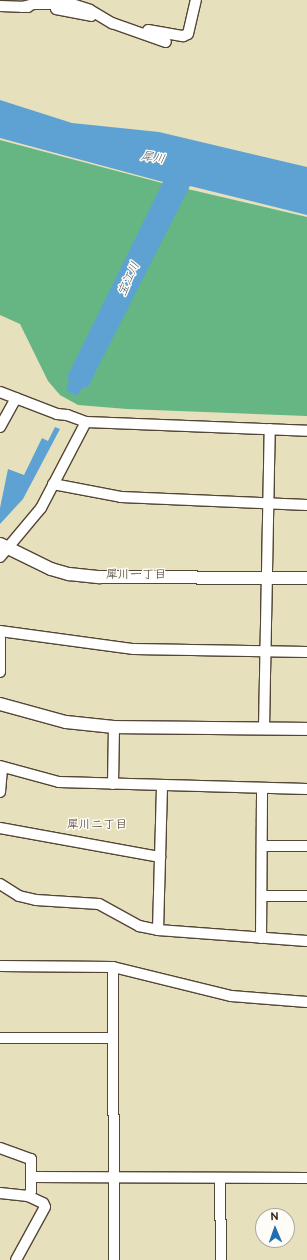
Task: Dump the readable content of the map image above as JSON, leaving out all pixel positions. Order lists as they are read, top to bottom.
{
  "districts": ["犀川一丁目", "犀川二丁目"],
  "water": ["犀川", "宝江川"],
  "north": "top"
}
